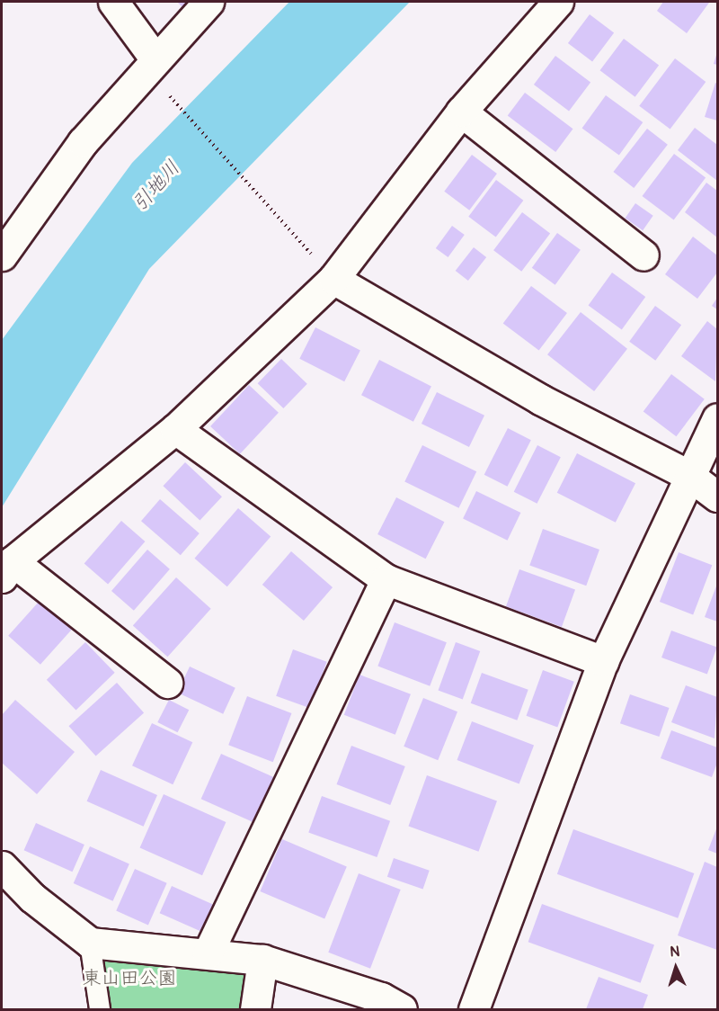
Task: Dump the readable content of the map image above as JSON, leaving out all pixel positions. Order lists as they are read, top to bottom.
{
  "water": ["引地川"],
  "parks": ["東山田公園"],
  "north": "top"
}
